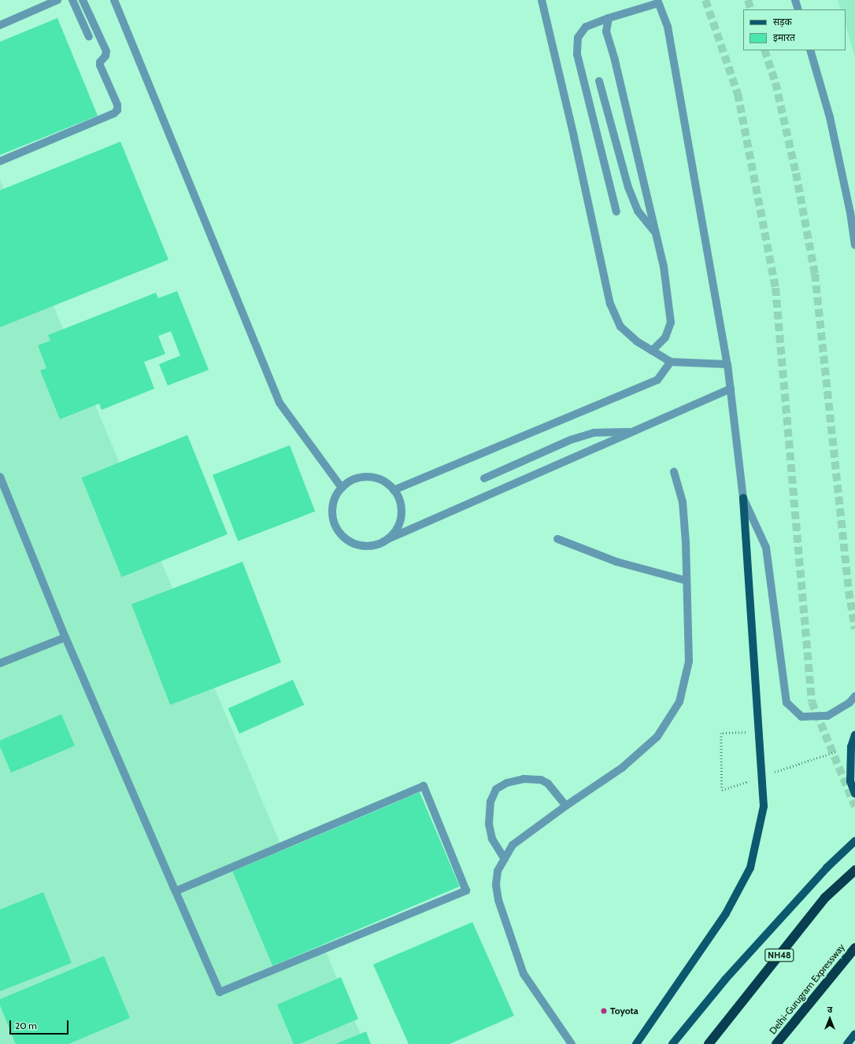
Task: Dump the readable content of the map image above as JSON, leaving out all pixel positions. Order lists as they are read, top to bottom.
{
  "streets": {
    "highway": ["NH48", "Delhi-Gurugram Expressway"]
  },
  "places": ["Toyota"],
  "legend": ["सड़क", "इमारत"],
  "scale_bar": "20 m",
  "north": "top"
}
